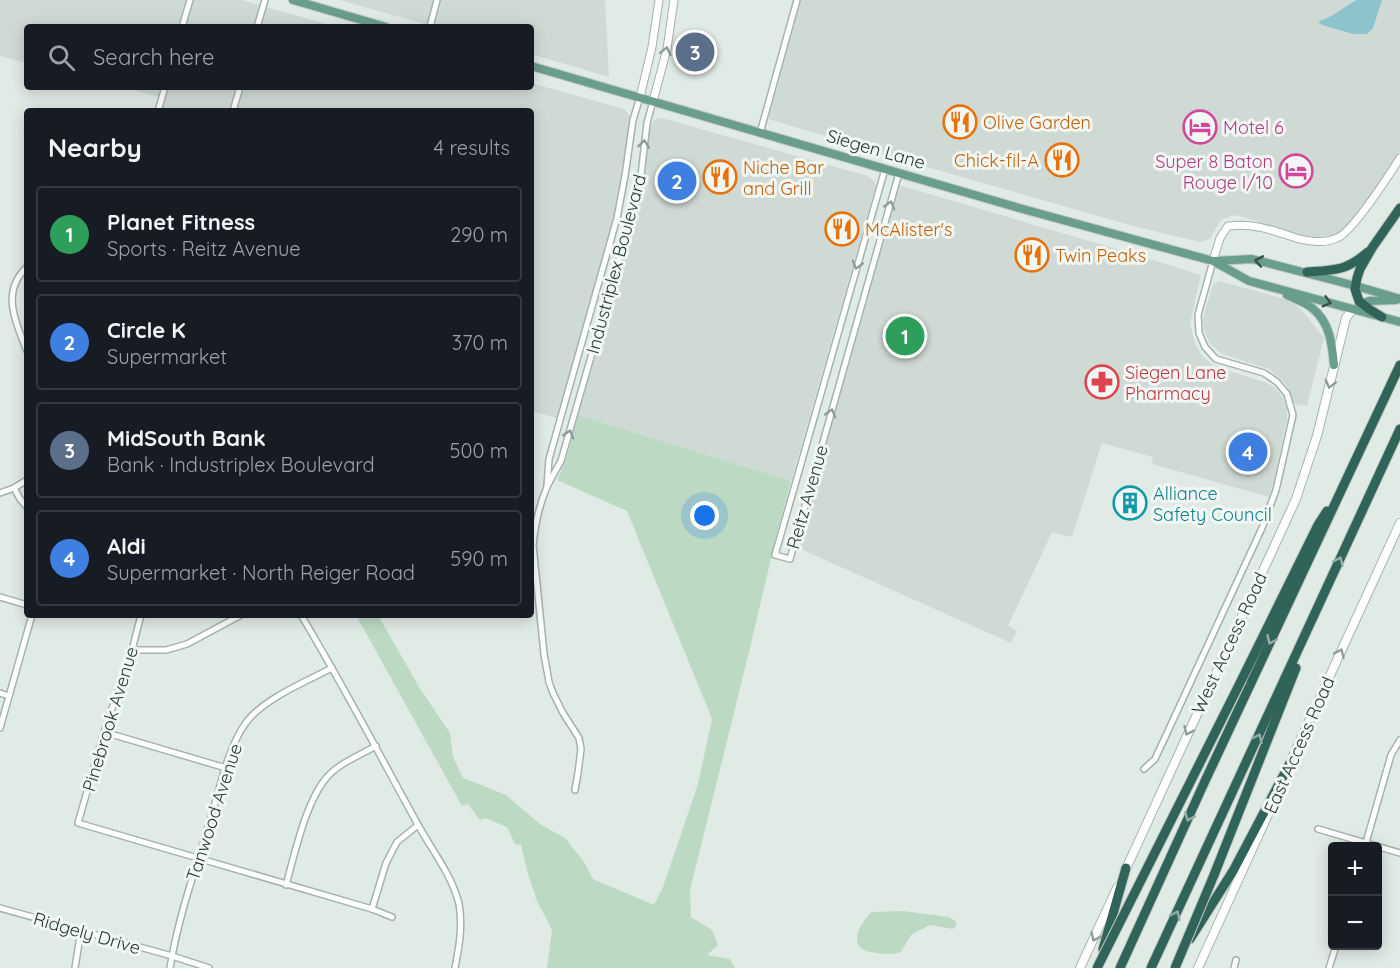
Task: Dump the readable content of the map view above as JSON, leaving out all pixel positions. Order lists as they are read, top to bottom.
{
  "streets": {
    "main road": ["Siegen Lane", "West Access Road", "East Access Road"],
    "street": [
      "Industriplex Boulevard",
      "Reitz Avenue",
      "Pinebrook Avenue",
      "Tanwood Avenue",
      "Ridgely Drive"
    ]
  },
  "crossings": [
    ["Siegen Lane", "Industriplex Boulevard"],
    ["Siegen Lane", "Reitz Avenue"],
    ["Siegen Lane", "West Access Road"],
    ["Pinebrook Avenue", "Tanwood Avenue"],
    ["Tanwood Avenue", "Ridgely Drive"]
  ],
  "one_way": ["West Access Road", "East Access Road"],
  "places": {
    "restaurant": [
      "Olive Garden",
      "Chick-fil-A",
      "Niche Bar and Grill",
      "McAlister's",
      "Twin Peaks"
    ],
    "hotel": ["Motel 6", "Super 8 Baton Rouge I/10"],
    "pharmacy": ["Siegen Lane Pharmacy"],
    "building": ["Alliance Safety Council"]
  },
  "page": {
    "search": "Search here",
    "pins": [
      "3",
      "2",
      "1",
      "4"
    ],
    "heading": ["Nearby", "4 results"],
    "list": [
      {
        "mark": "1",
        "name": "Planet Fitness",
        "note": "Sports · Reitz Avenue",
        "value": "290 m"
      },
      {
        "mark": "2",
        "name": "Circle K",
        "note": "Supermarket",
        "value": "370 m"
      },
      {
        "mark": "3",
        "name": "MidSouth Bank",
        "note": "Bank · Industriplex Boulevard",
        "value": "500 m"
      },
      {
        "mark": "4",
        "name": "Aldi",
        "note": "Supermarket · North Reiger Road",
        "value": "590 m"
      }
    ],
    "map_buttons": ["+", "−"]
  }
}
